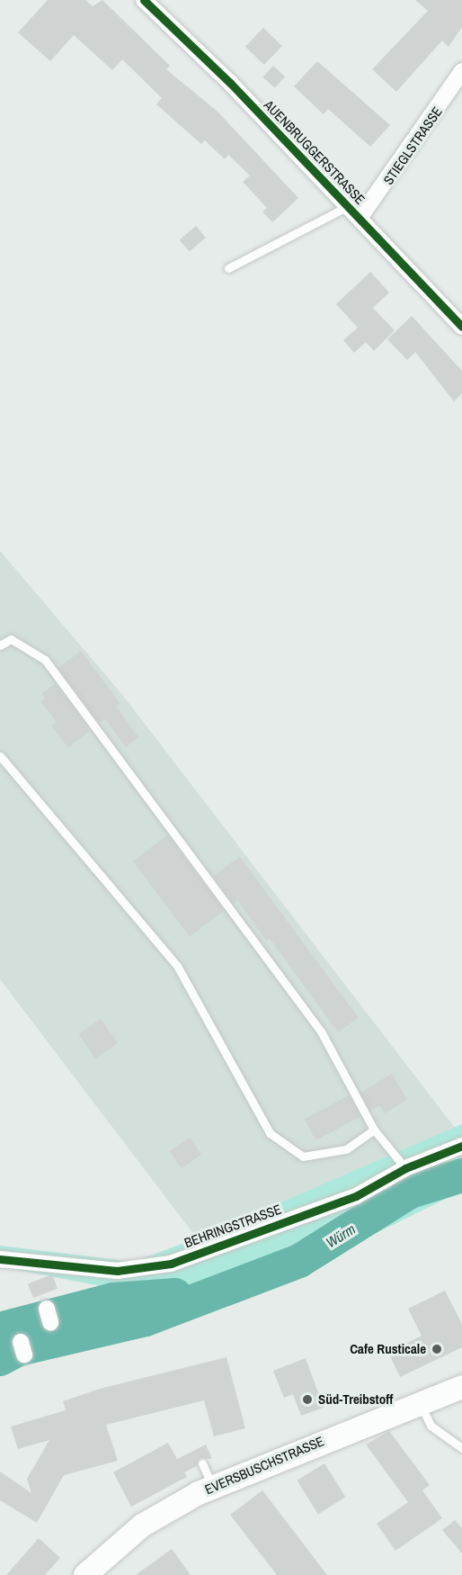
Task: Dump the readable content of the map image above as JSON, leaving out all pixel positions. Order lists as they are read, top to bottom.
{
  "streets": {
    "main road": ["EVERSBUSCHSTRASSE"],
    "street": ["STIEGLSTRASSE", "AUENBRUGGERSTRASSE", "BEHRINGSTRASSE"]
  },
  "crossings": [
    ["STIEGLSTRASSE", "AUENBRUGGERSTRASSE"]
  ],
  "water": ["Würm"],
  "places": ["Cafe Rusticale", "Süd-Treibstoff"]
}
